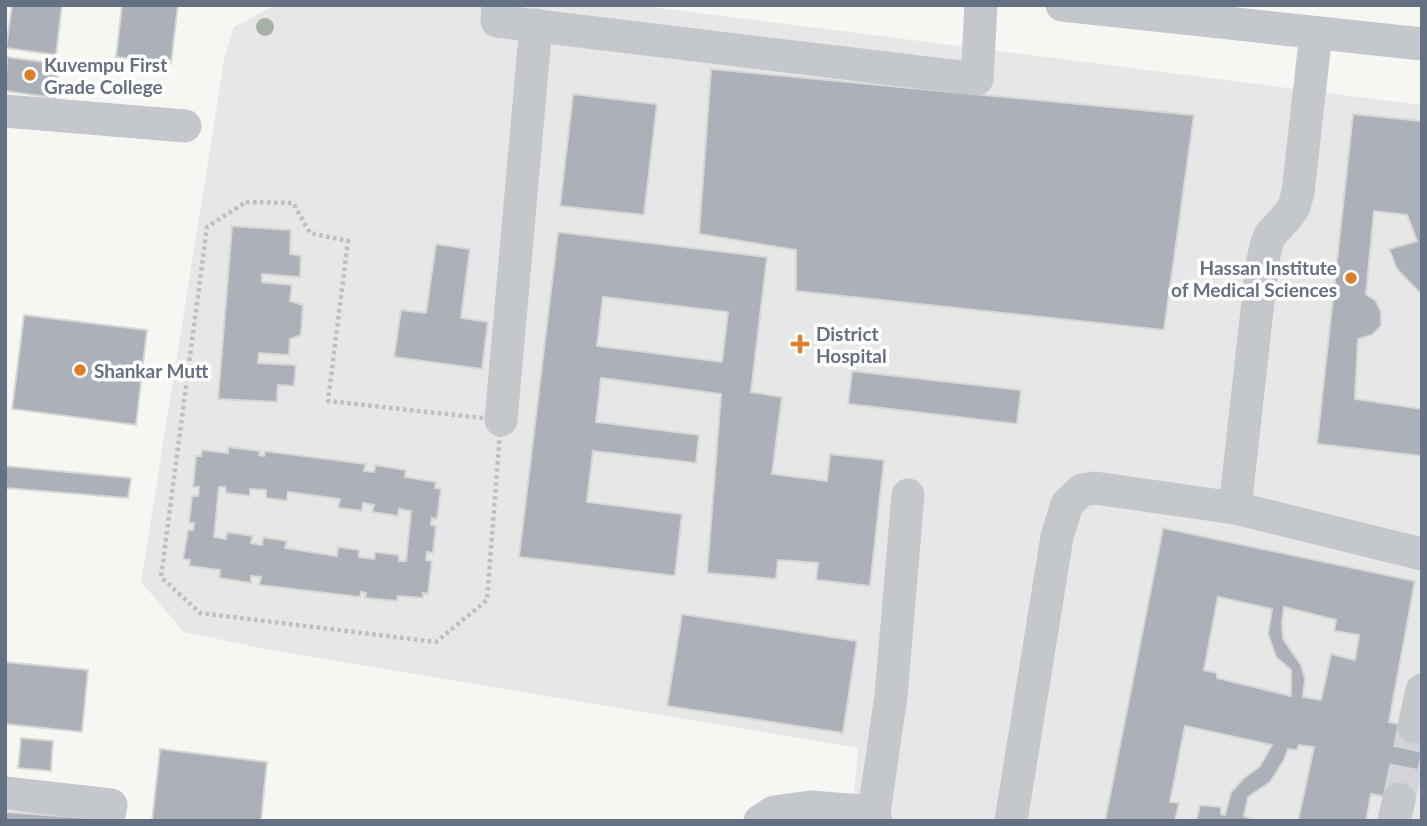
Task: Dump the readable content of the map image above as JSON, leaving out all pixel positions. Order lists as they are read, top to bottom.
{
  "places": {
    "other": ["Kuvempu First Grade College", "Hassan Institute of Medical Sciences", "Shankar Mutt"],
    "health": ["District Hospital"]
  }
}
